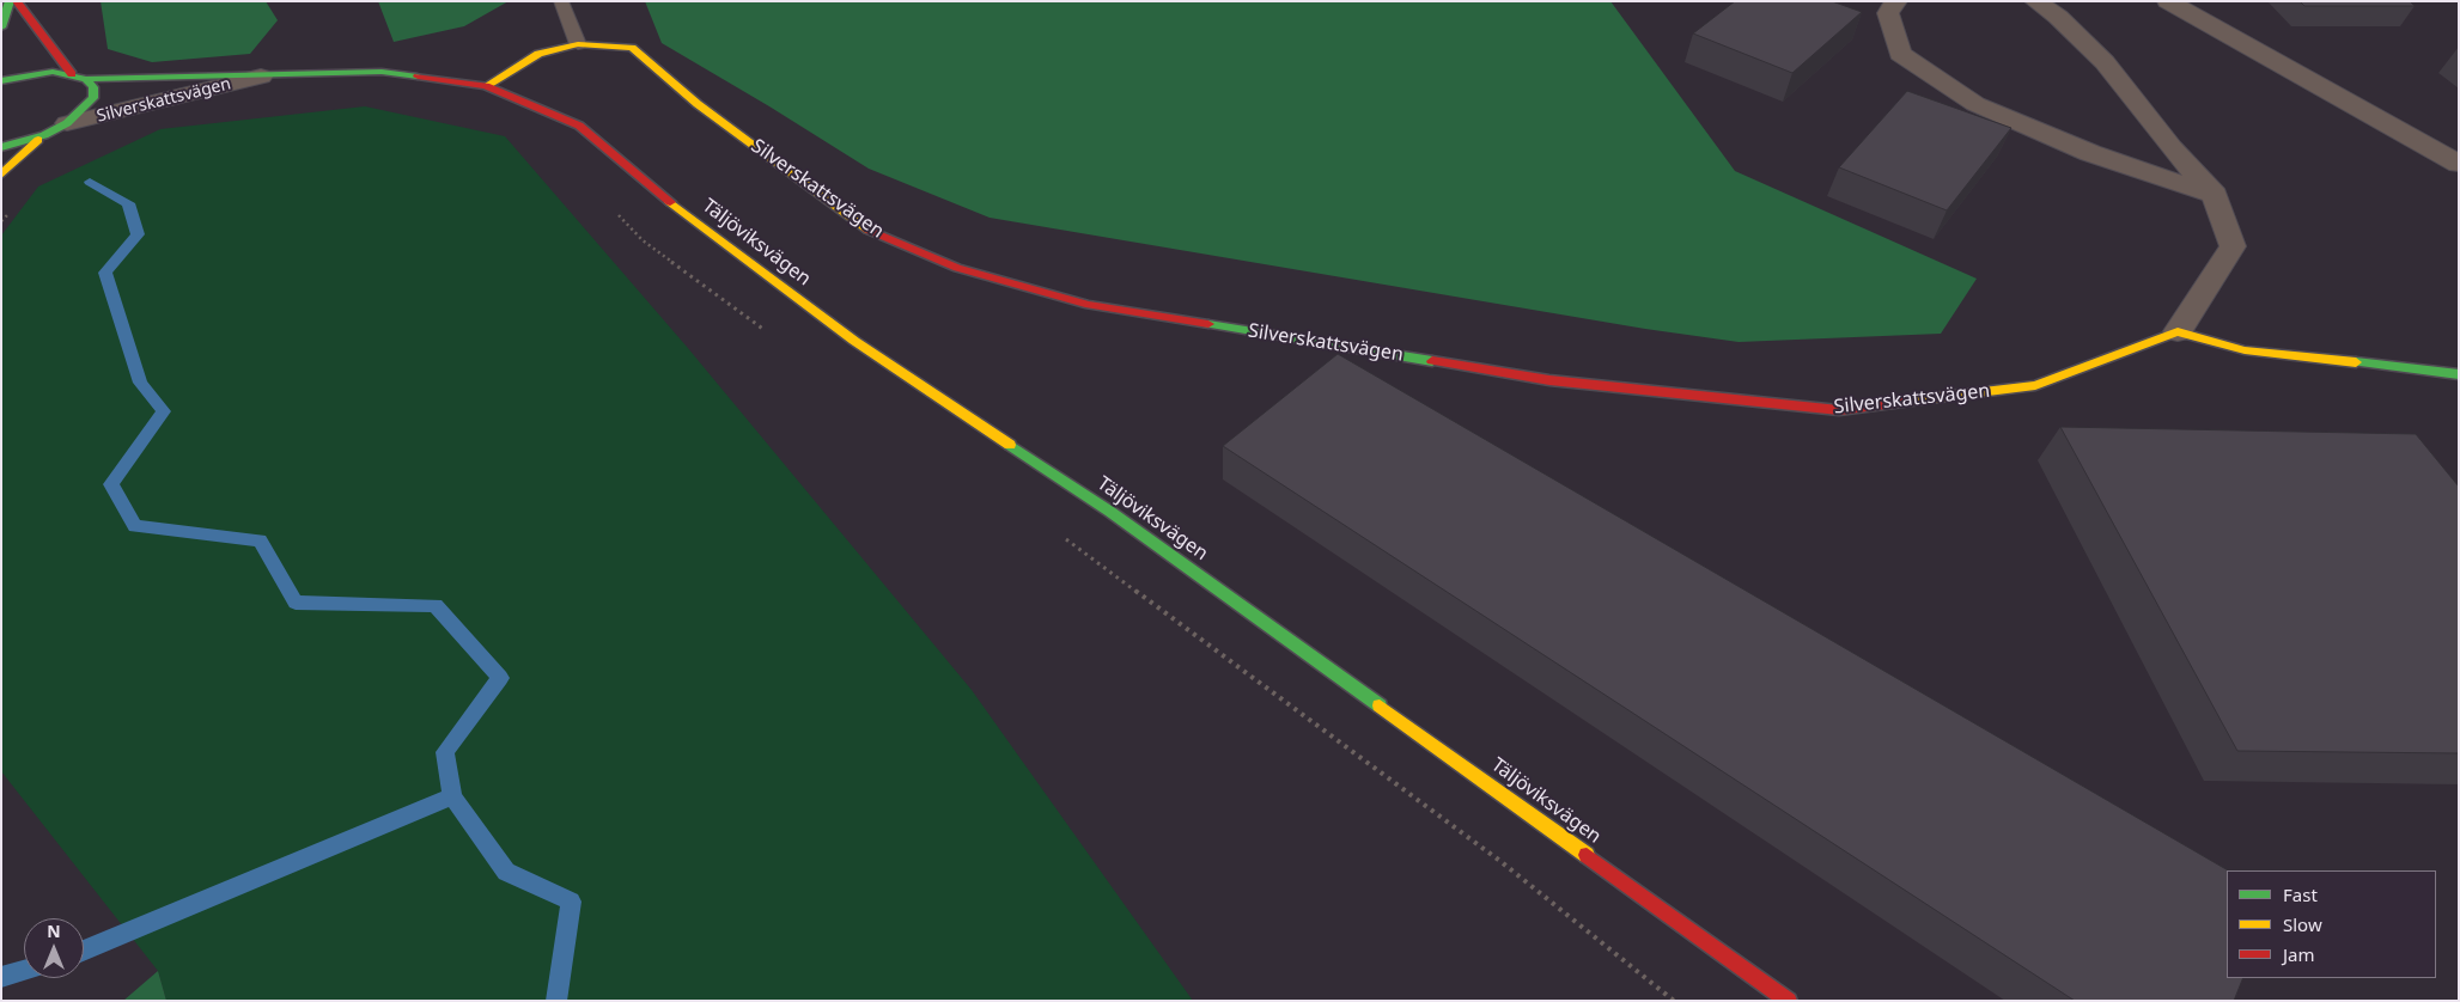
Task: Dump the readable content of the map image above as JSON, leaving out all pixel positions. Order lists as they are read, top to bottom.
{
  "streets": {
    "street": ["Silverskattsvägen", "Täljöviksvägen"]
  },
  "crossings": [
    ["Silverskattsvägen", "Täljöviksvägen"]
  ],
  "legend": ["Fast", "Slow", "Jam"],
  "north": "top"
}
